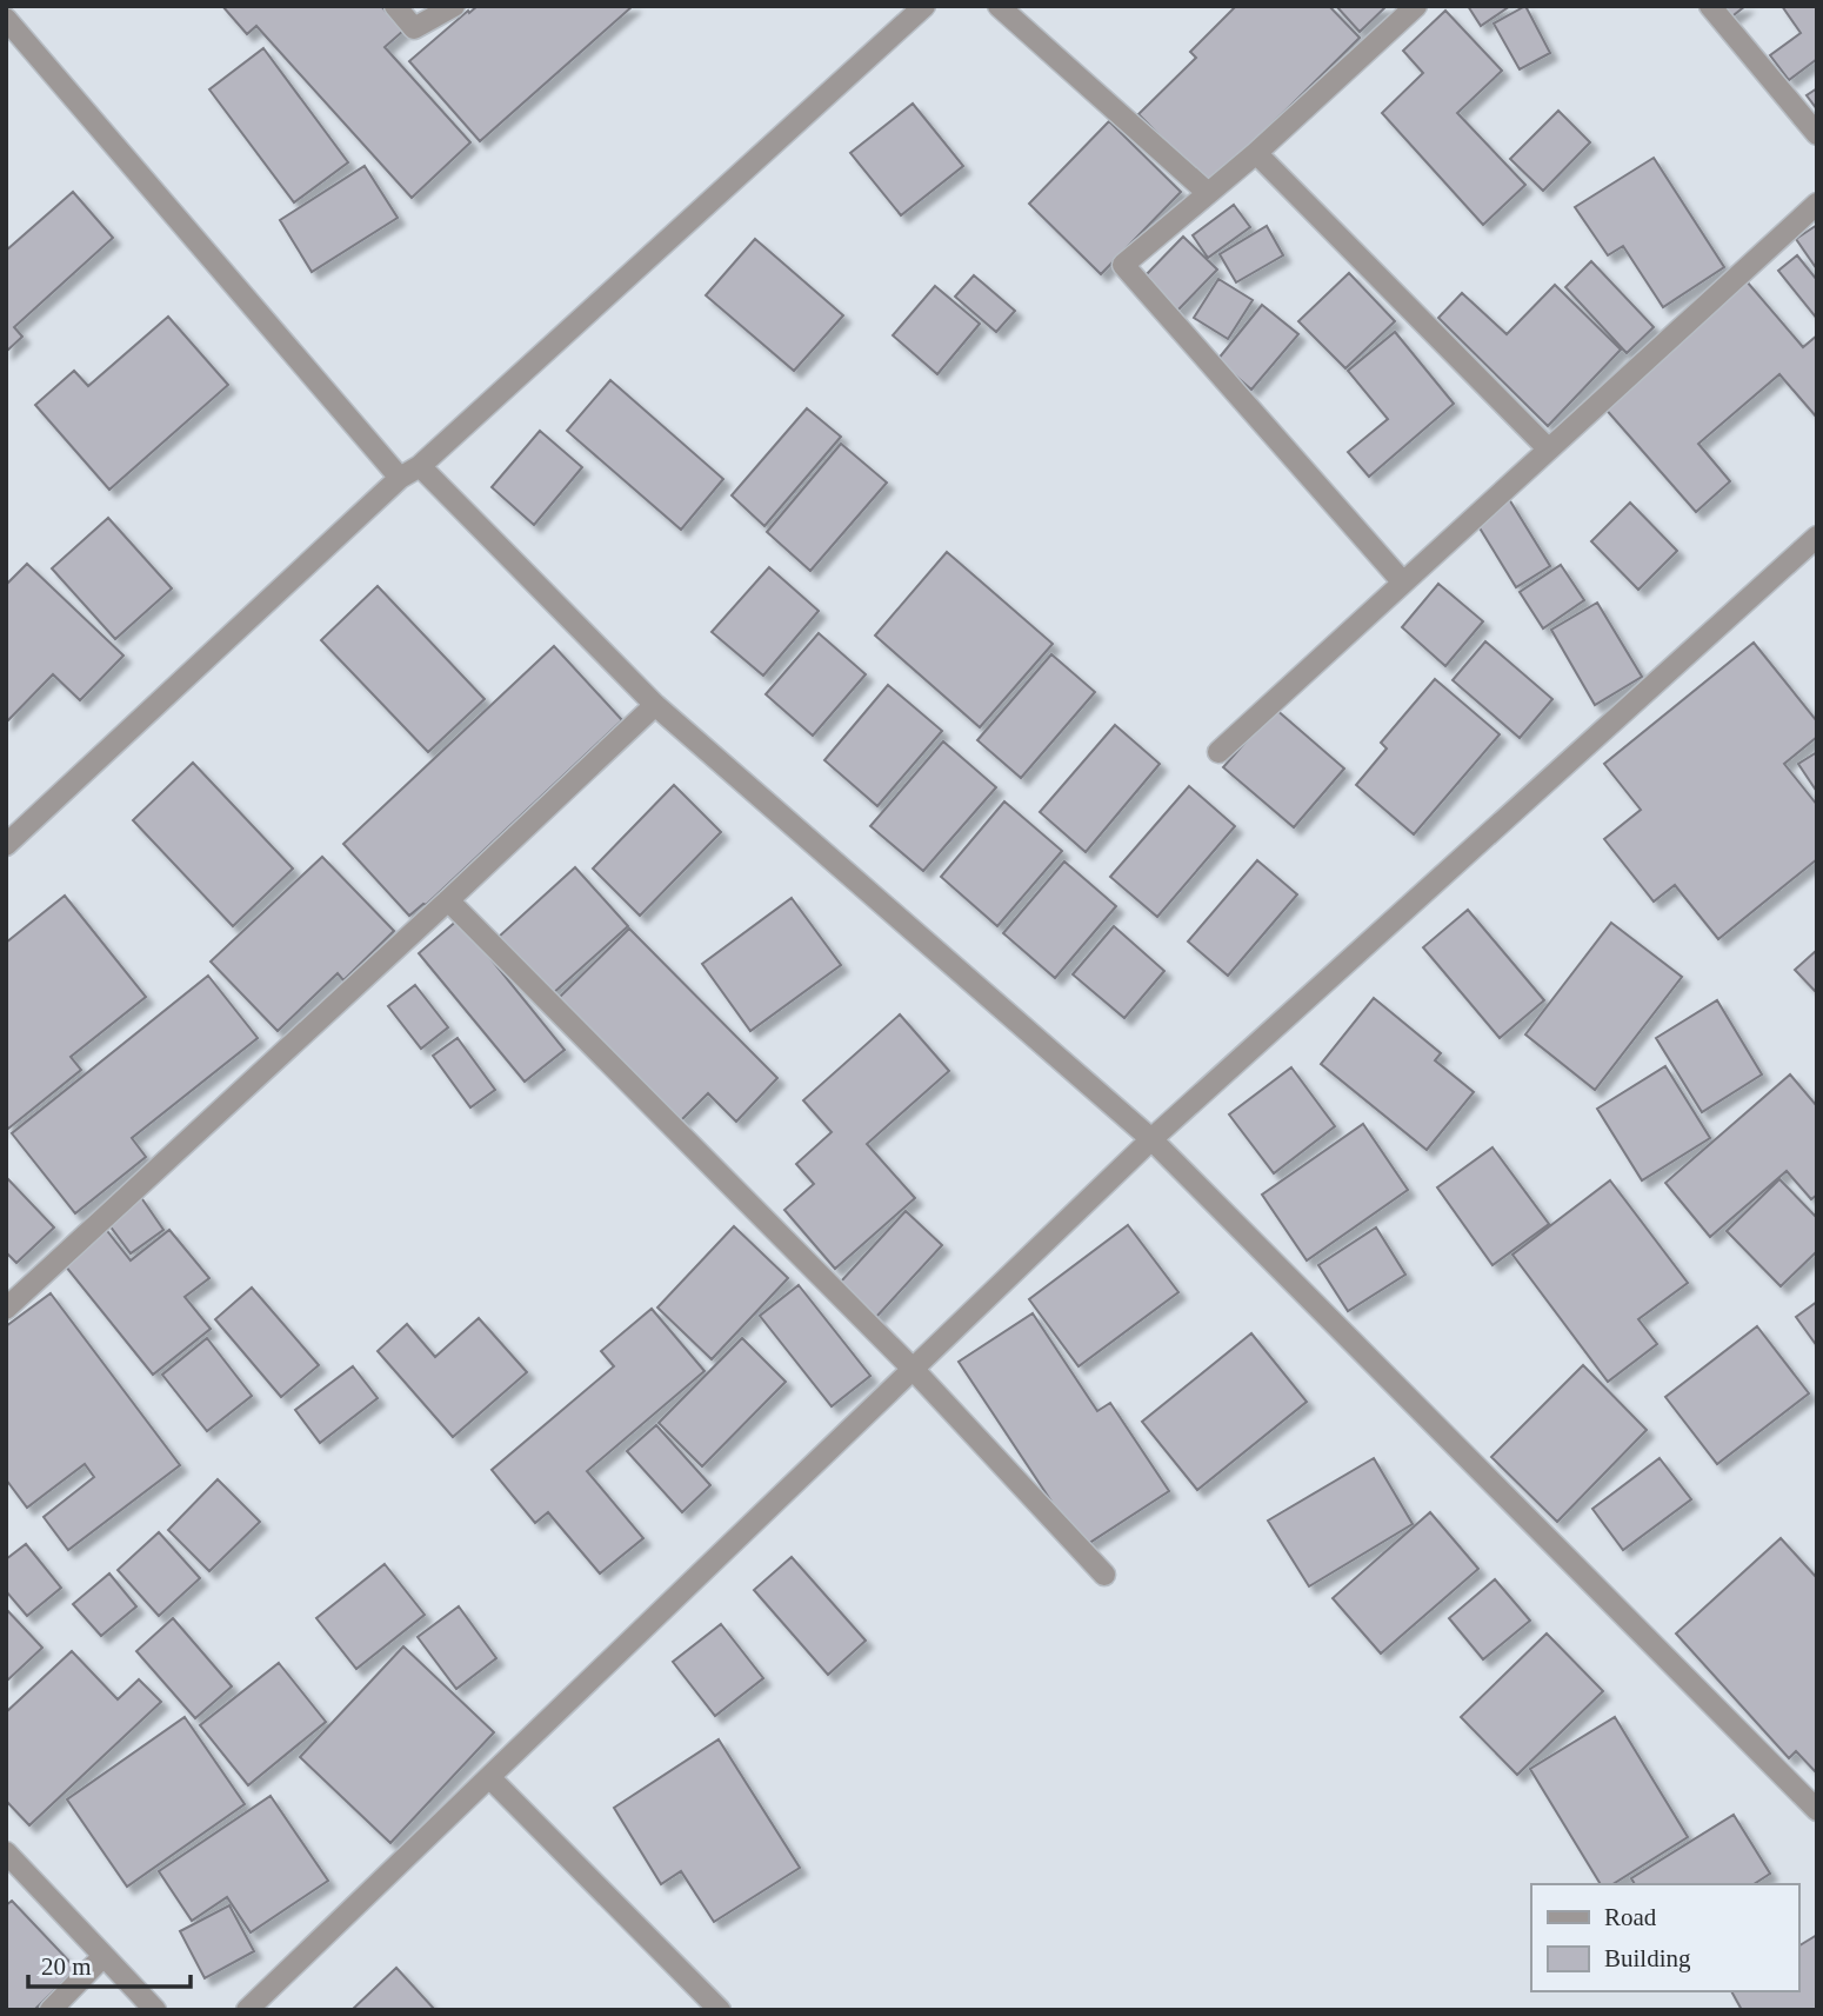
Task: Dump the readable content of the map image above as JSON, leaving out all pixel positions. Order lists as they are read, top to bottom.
{
  "legend": ["Road", "Building"],
  "scale_bar": "20 m"
}
